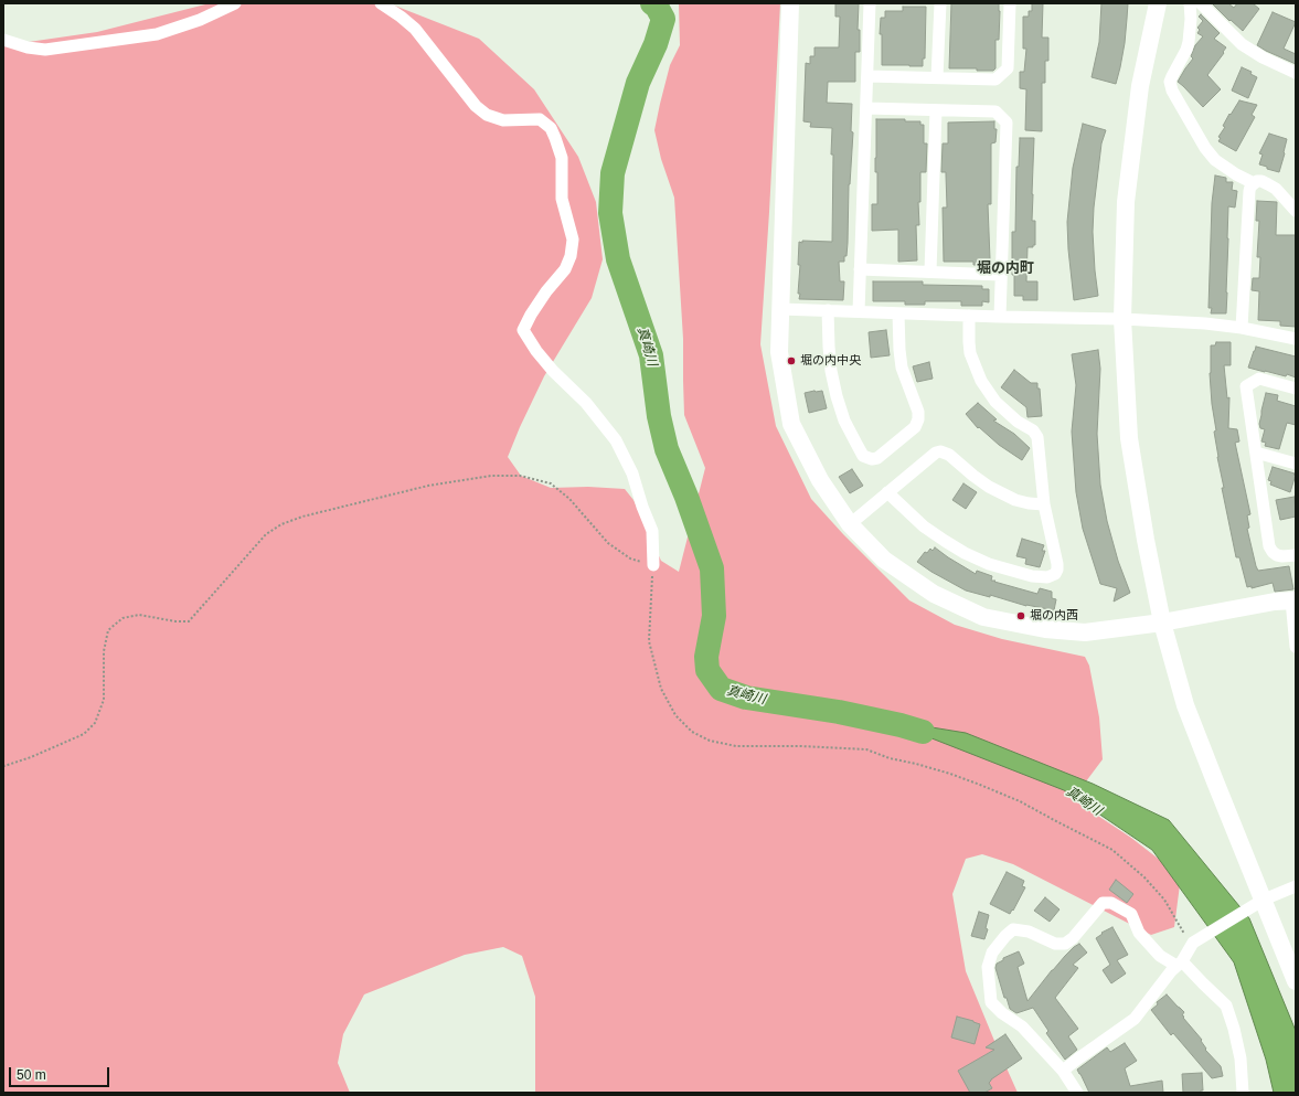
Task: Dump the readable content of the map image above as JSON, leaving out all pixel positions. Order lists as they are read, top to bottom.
{
  "districts": ["堀の内町"],
  "water": ["真崎川"],
  "places": ["堀の内中央", "堀の内西"],
  "scale_bar": "50 m"
}
